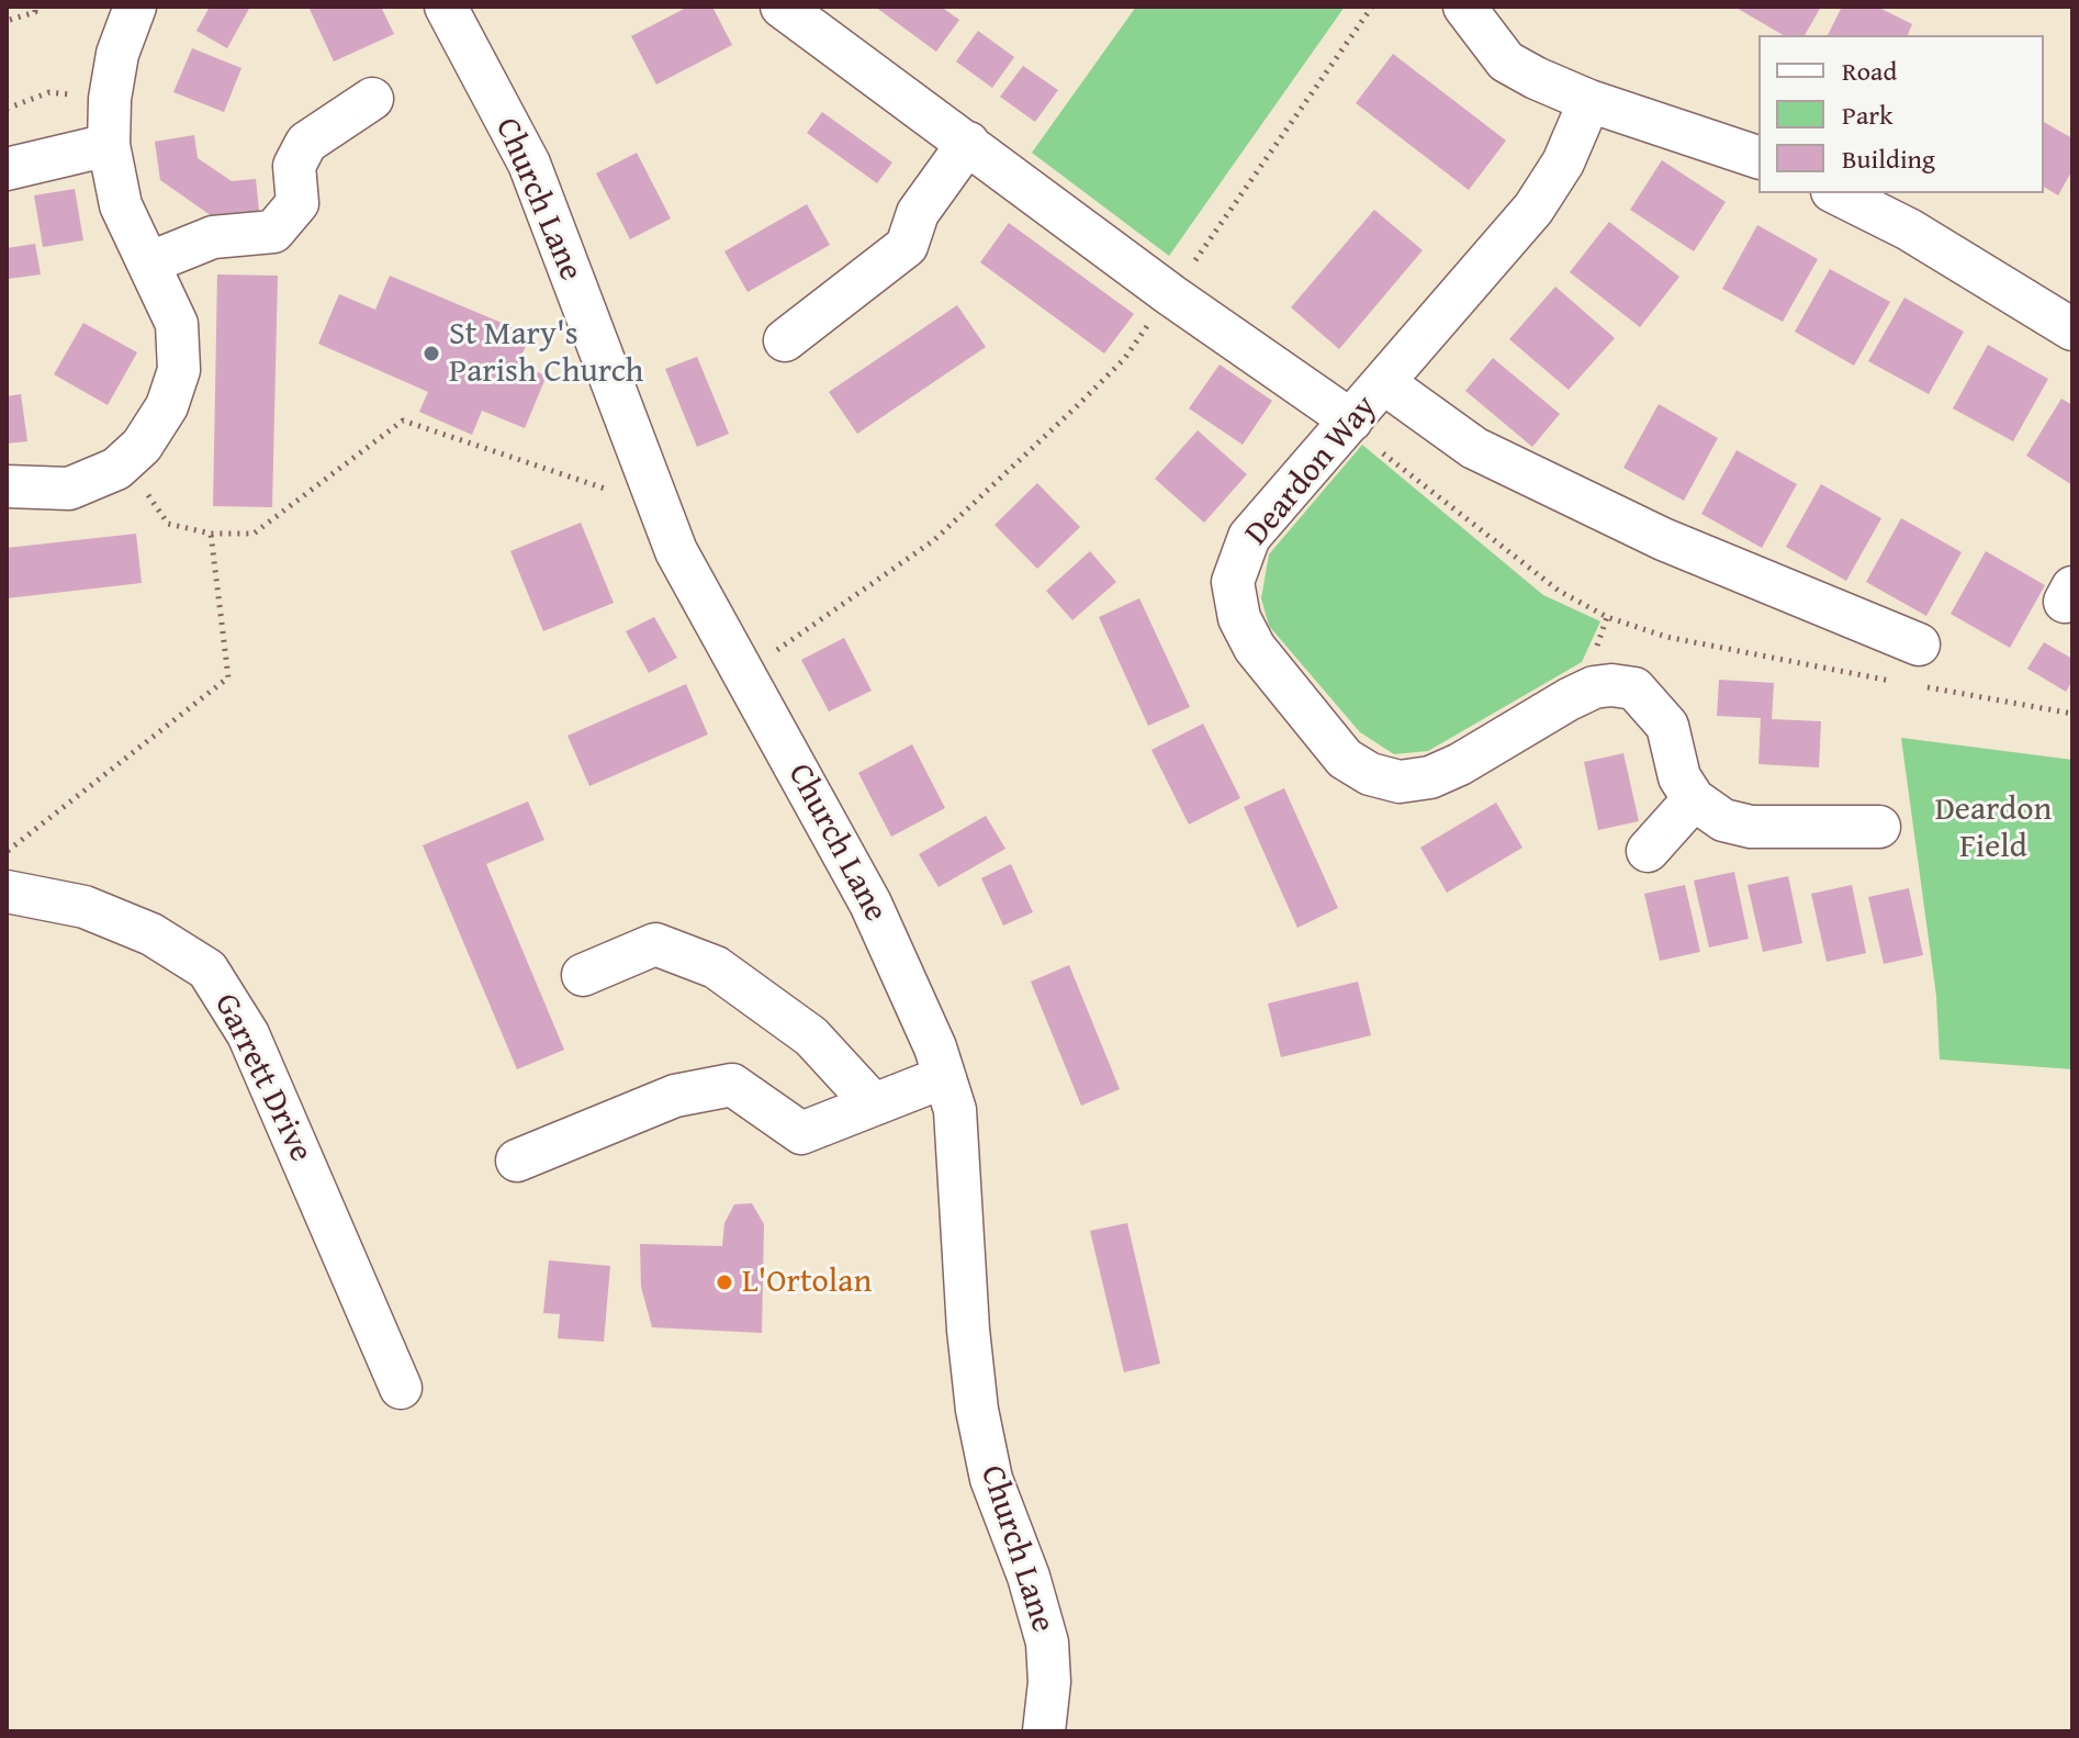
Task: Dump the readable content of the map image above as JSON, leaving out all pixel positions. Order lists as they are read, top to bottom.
{
  "streets": {
    "street": ["Church Lane", "Deardon Way", "Garrett Drive"]
  },
  "parks": ["Deardon Field"],
  "places": ["St Mary's Parish Church", "L'Ortolan"],
  "legend": ["Road", "Park", "Building"]
}
